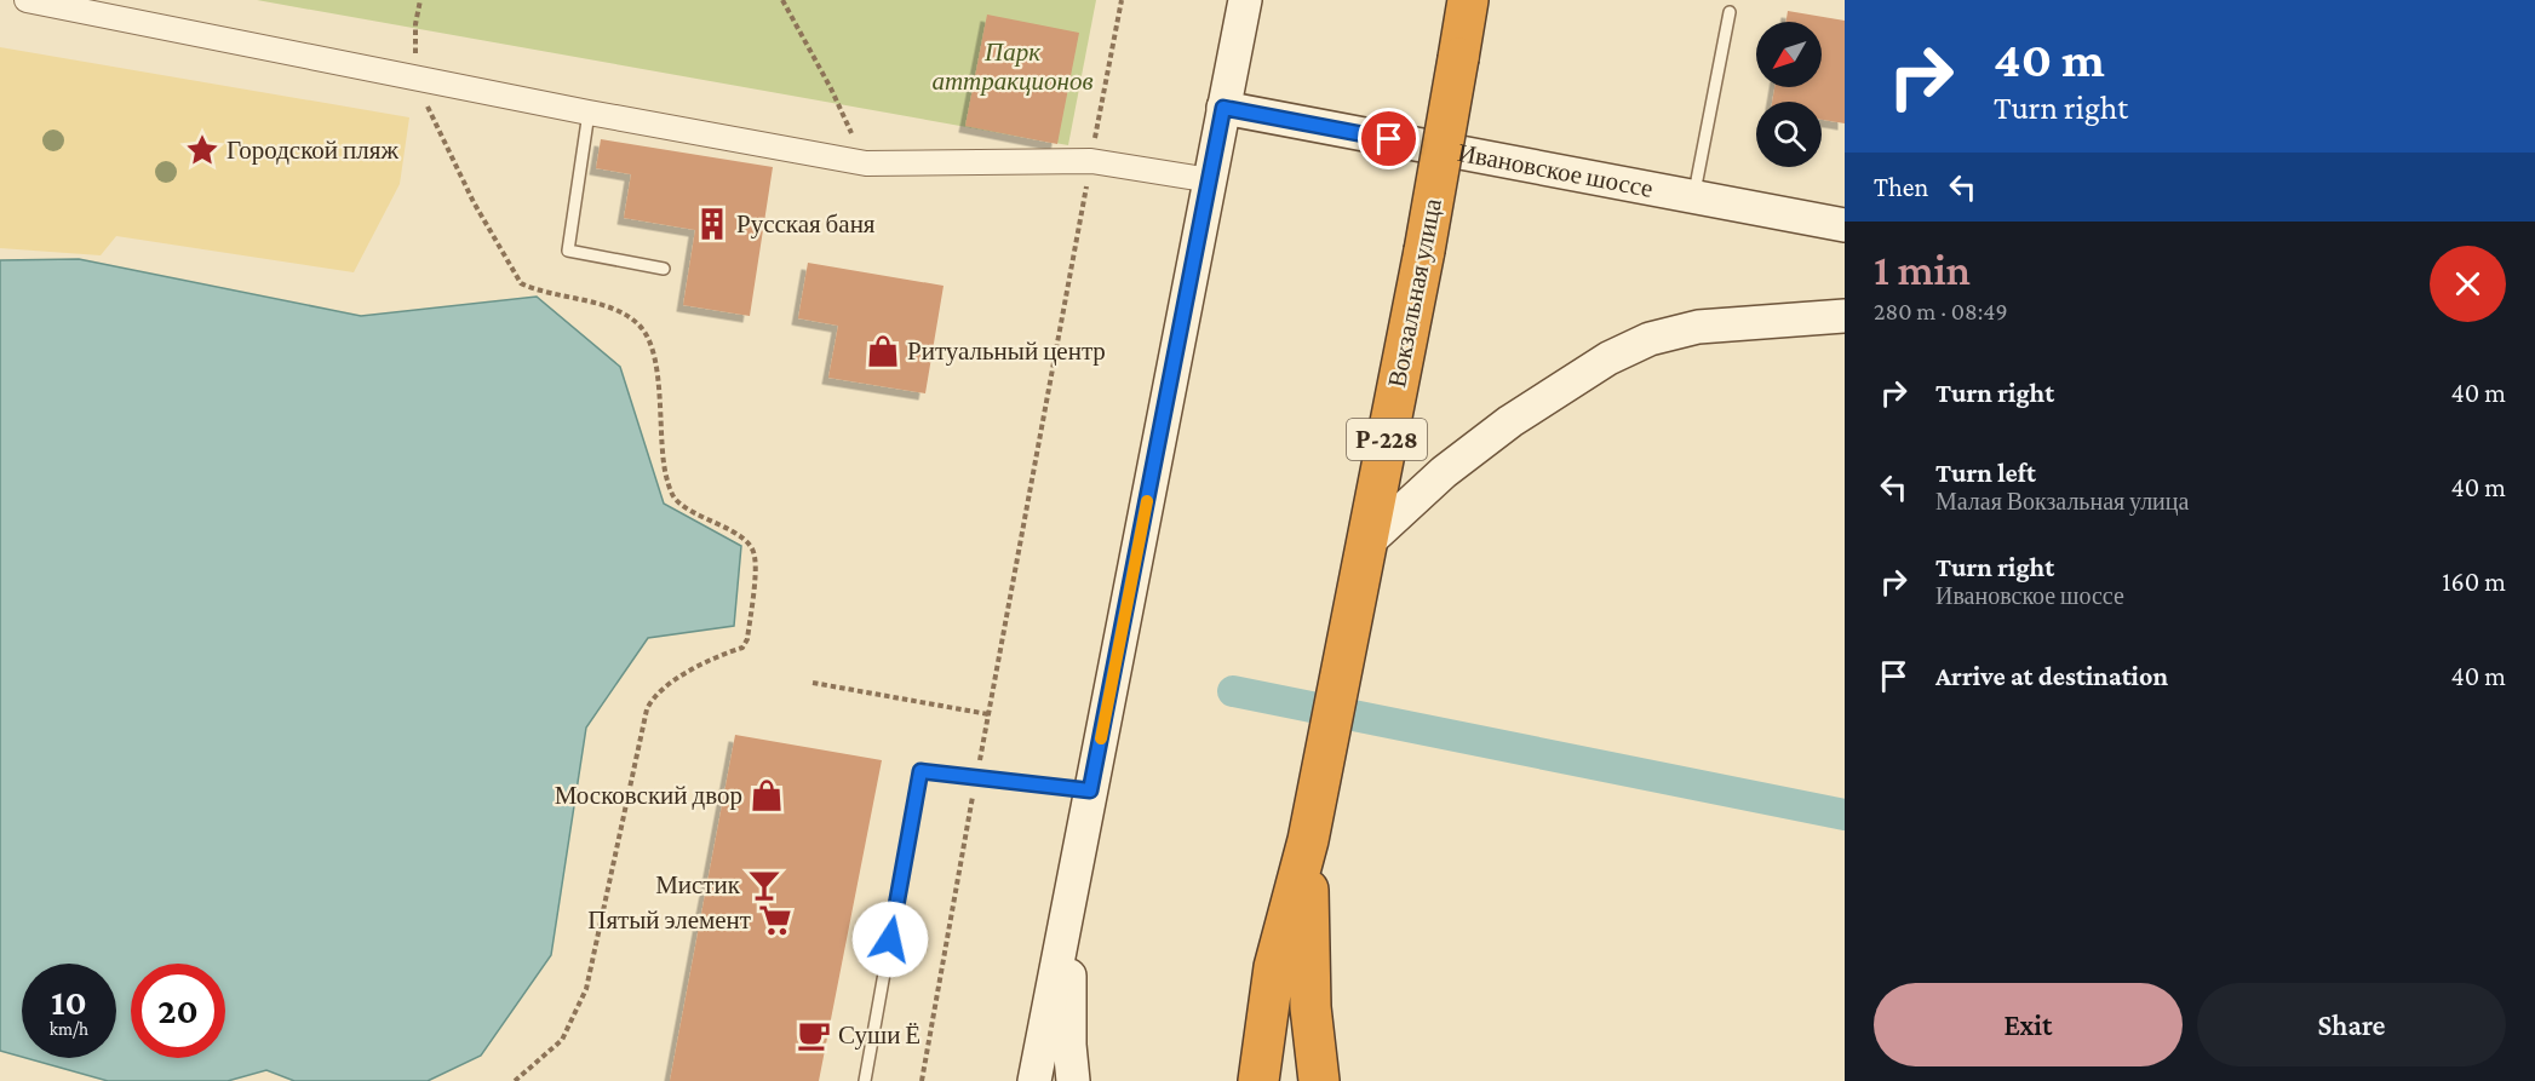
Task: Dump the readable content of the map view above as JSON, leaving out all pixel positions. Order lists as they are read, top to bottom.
{
  "streets": {
    "highway": ["Вокзальная улица", "Р-228"],
    "main road": ["Ивановское шоссе"]
  },
  "crossings": [
    ["Вокзальная улица", "Р-228"]
  ],
  "parks": ["Парк аттракционов"],
  "places": {
    "place": ["Городской пляж"],
    "building": ["Русская баня"],
    "shop": ["Ритуальный центр", "Московский двор"],
    "bar": ["Мистик"],
    "supermarket": ["Пятый элемент"],
    "cafe": ["Суши Ё"]
  },
  "north": "bottom left",
  "page": {
    "turn": ["40 m", "Turn right"],
    "then": "Then",
    "heading": ["1 min", "280 m · 08:49"],
    "list": [
      {
        "name": "Turn right",
        "value": "40 m"
      },
      {
        "name": "Turn left",
        "note": "Малая Вокзальная улица",
        "value": "40 m"
      },
      {
        "name": "Turn right",
        "note": "Ивановское шоссе",
        "value": "160 m"
      },
      {
        "name": "Arrive at destination",
        "value": "40 m"
      }
    ],
    "speed": "10 km/h",
    "limit": "20",
    "buttons": ["Exit", "Share"]
  }
}
